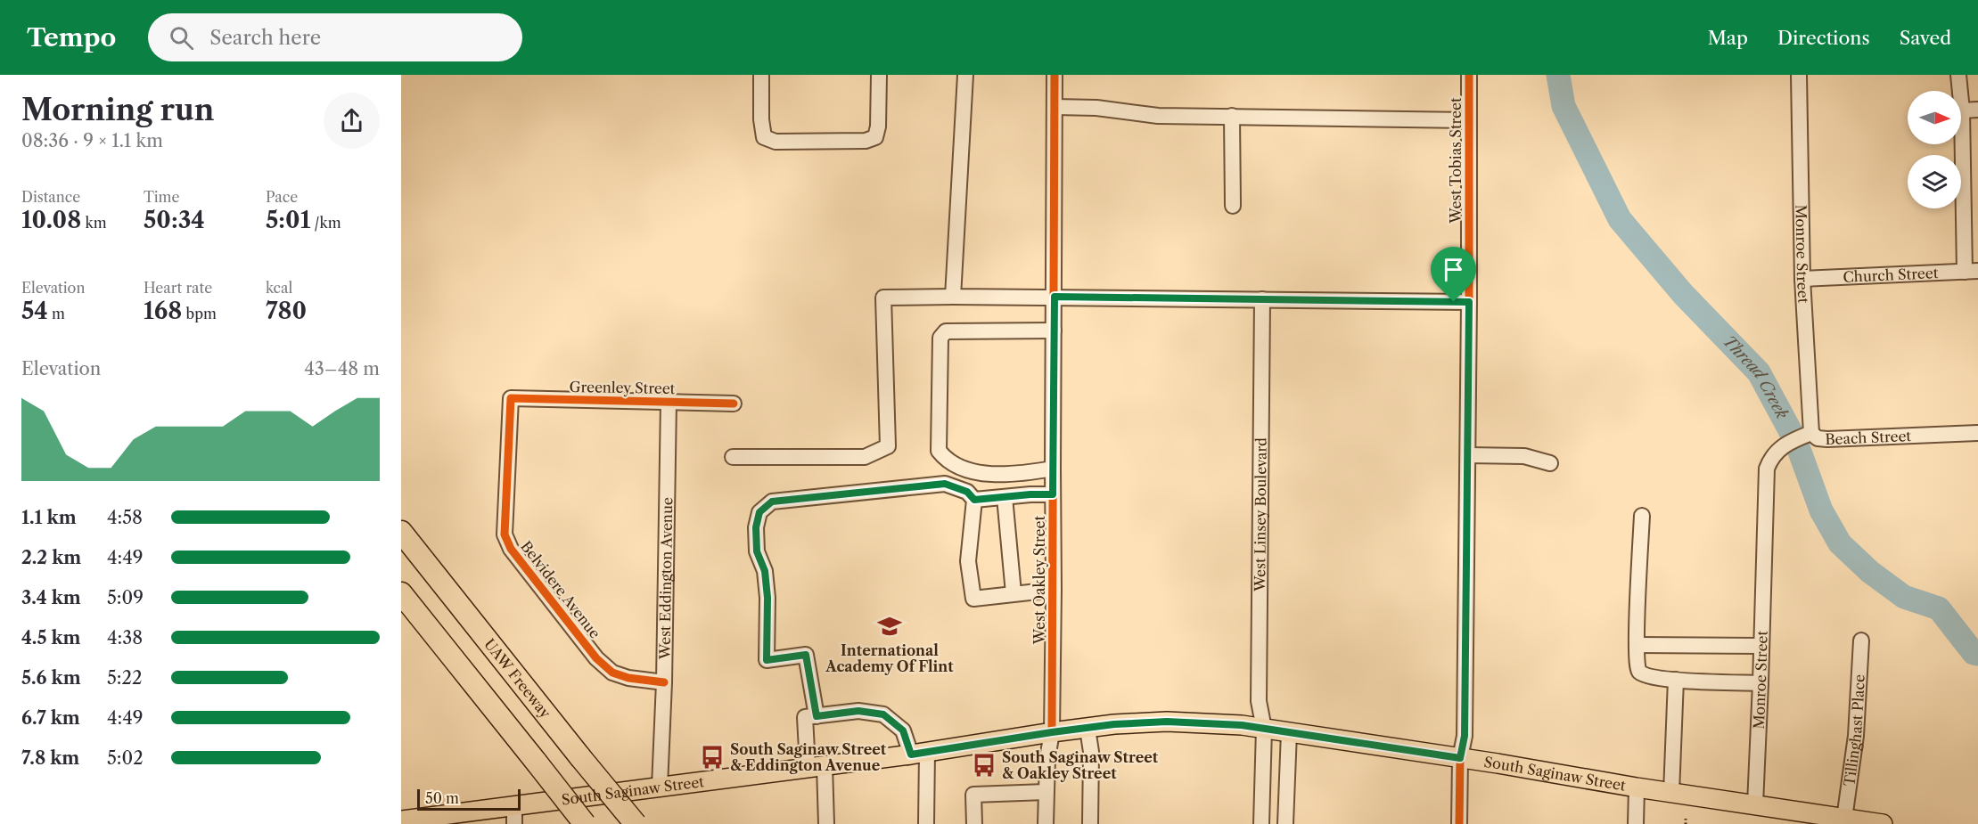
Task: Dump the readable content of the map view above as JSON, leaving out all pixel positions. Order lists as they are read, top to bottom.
{
  "streets": {
    "highway": ["UAW Freeway"],
    "main road": ["South Saginaw Street"],
    "street": [
      "West Tobias Street",
      "Monroe Street",
      "Church Street",
      "Greenley Street",
      "Beach Street",
      "West Linsey Boulevard",
      "West Eddington Avenue",
      "West Oakley Street",
      "Belvidere Avenue",
      "Tillinghast Place"
    ]
  },
  "crossings": [
    ["West Tobias Street", "South Saginaw Street"],
    ["Monroe Street", "Church Street"],
    ["Monroe Street", "Beach Street"],
    ["Monroe Street", "South Saginaw Street"],
    ["Greenley Street", "West Eddington Avenue"],
    ["Greenley Street", "Belvidere Avenue"],
    ["West Linsey Boulevard", "South Saginaw Street"],
    ["West Eddington Avenue", "Belvidere Avenue"],
    ["West Eddington Avenue", "South Saginaw Street"],
    ["West Oakley Street", "South Saginaw Street"],
    ["Tillinghast Place", "South Saginaw Street"]
  ],
  "water": ["Thread Creek"],
  "places": {
    "school or university": ["International Academy Of Flint"],
    "bus stop": ["South Saginaw Street & Eddington Avenue", "South Saginaw Street & Oakley Street"]
  },
  "scale_bar": "50 m",
  "north": "right",
  "page": {
    "header": "Tempo",
    "search": "Search here",
    "nav": ["Map", "Directions", "Saved"],
    "heading": ["Morning run", "08:36 · 9 × 1.1 km"],
    "stats": [
      ["Distance", "10.08 km"],
      ["Time", "50:34"],
      ["Pace", "5:01 /km"],
      ["Elevation", "54 m"],
      ["Heart rate", "168 bpm"],
      ["kcal", "780"]
    ],
    "chart": ["Elevation", "43–48 m"],
    "list": [
      {
        "name": "1.1 km",
        "note": "4:58"
      },
      {
        "name": "2.2 km",
        "note": "4:49"
      },
      {
        "name": "3.4 km",
        "note": "5:09"
      },
      {
        "name": "4.5 km",
        "note": "4:38"
      },
      {
        "name": "5.6 km",
        "note": "5:22"
      },
      {
        "name": "6.7 km",
        "note": "4:49"
      },
      {
        "name": "7.8 km",
        "note": "5:02"
      }
    ],
    "scale": "50 m"
  }
}
